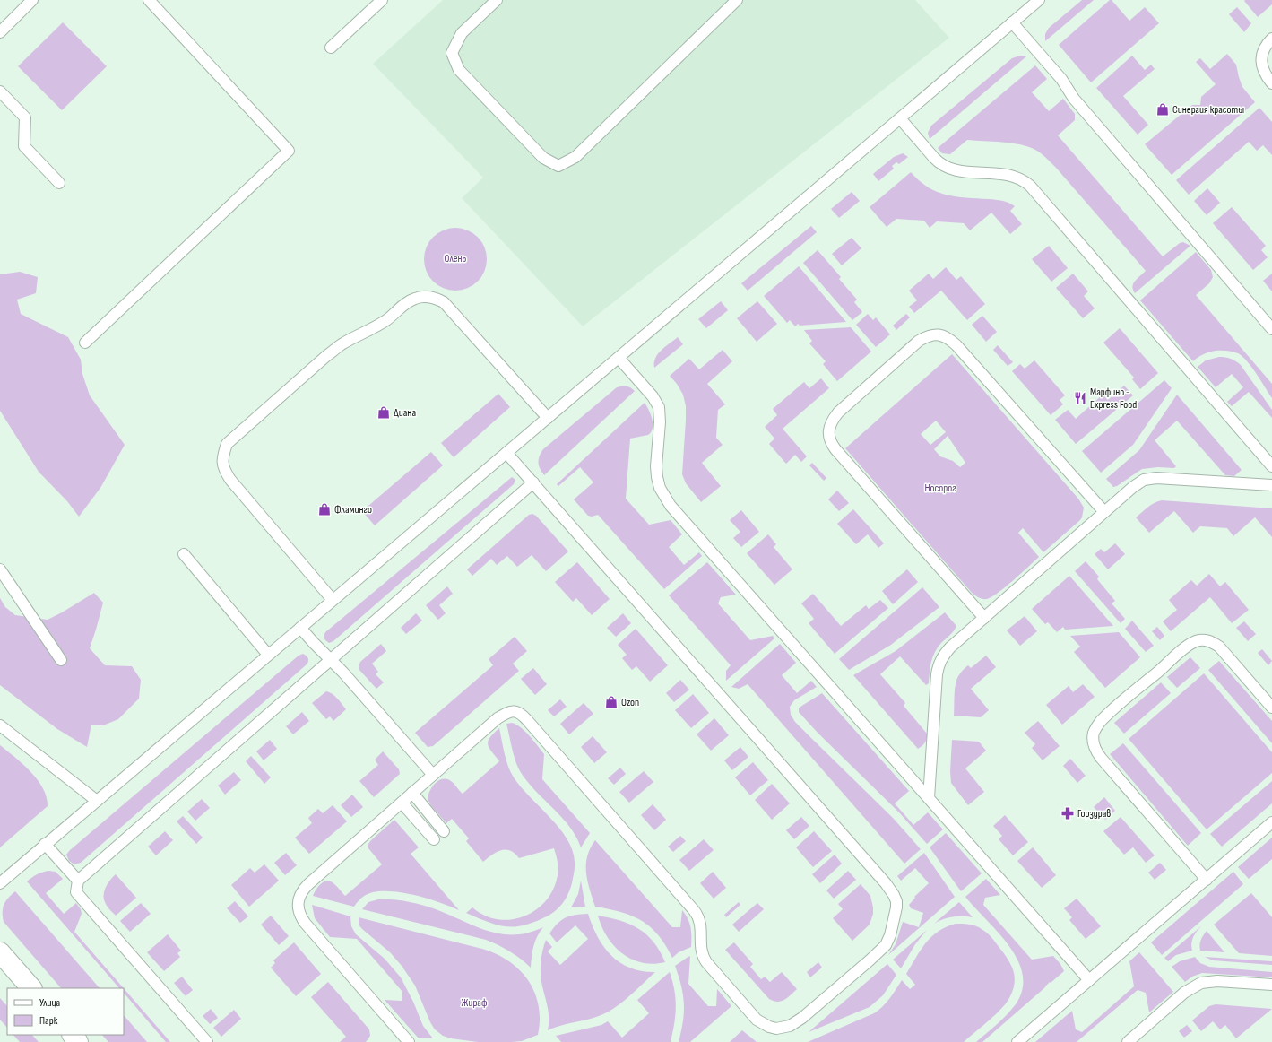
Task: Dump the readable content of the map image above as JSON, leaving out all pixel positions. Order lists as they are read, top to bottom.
{
  "parks": ["Олень", "Носорог", "Жираф"],
  "places": {
    "shop": [
      "Синергия красоты",
      "Диана",
      "Фламинго",
      "Ozon"
    ],
    "restaurant": ["Марфино - Express Food"],
    "pharmacy": ["Горздрав"]
  },
  "legend": ["Улица", "Парк"]
}
